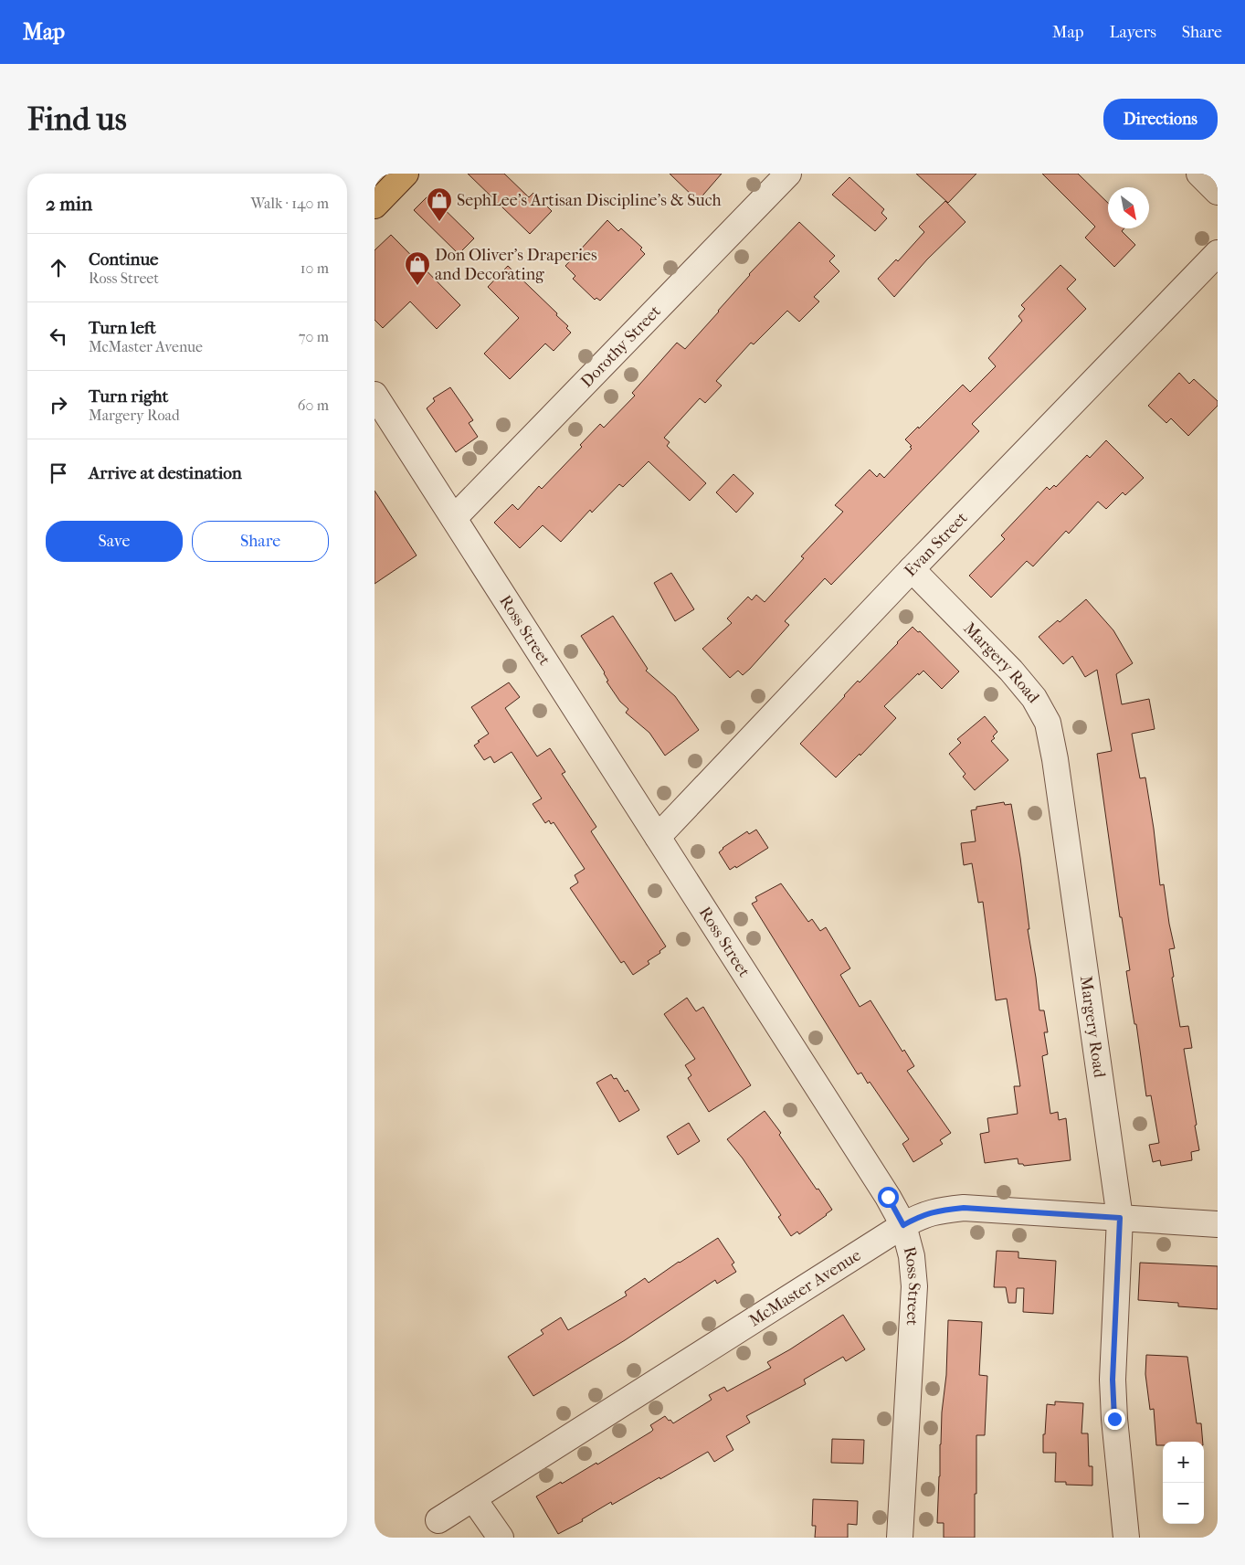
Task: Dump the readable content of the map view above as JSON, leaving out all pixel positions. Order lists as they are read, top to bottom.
{
  "streets": {
    "street": [
      "Dorothy Street",
      "Evan Street",
      "Ross Street",
      "Margery Road",
      "McMaster Avenue"
    ]
  },
  "crossings": [
    ["Dorothy Street", "Ross Street"],
    ["Evan Street", "Ross Street"],
    ["Evan Street", "Margery Road"],
    ["Ross Street", "McMaster Avenue"],
    ["Margery Road", "McMaster Avenue"]
  ],
  "places": {
    "shop": ["SephLee's Artisan Discipline's & Such", "Don Oliver's Draperies and Decorating"]
  },
  "north": "bottom right",
  "page": {
    "header": "Map",
    "nav": ["Map", "Layers", "Share"],
    "buttons": [
      "Directions",
      ["Save", "Share"]
    ],
    "title": "Find us",
    "heading": ["2 min", "Walk · 140 m"],
    "list": [
      ["Continue", "Ross Street", "10 m"],
      ["Turn left", "McMaster Avenue", "70 m"],
      ["Turn right", "Margery Road", "60 m"],
      "Arrive at destination"
    ],
    "map_buttons": ["+", "−"]
  }
}
